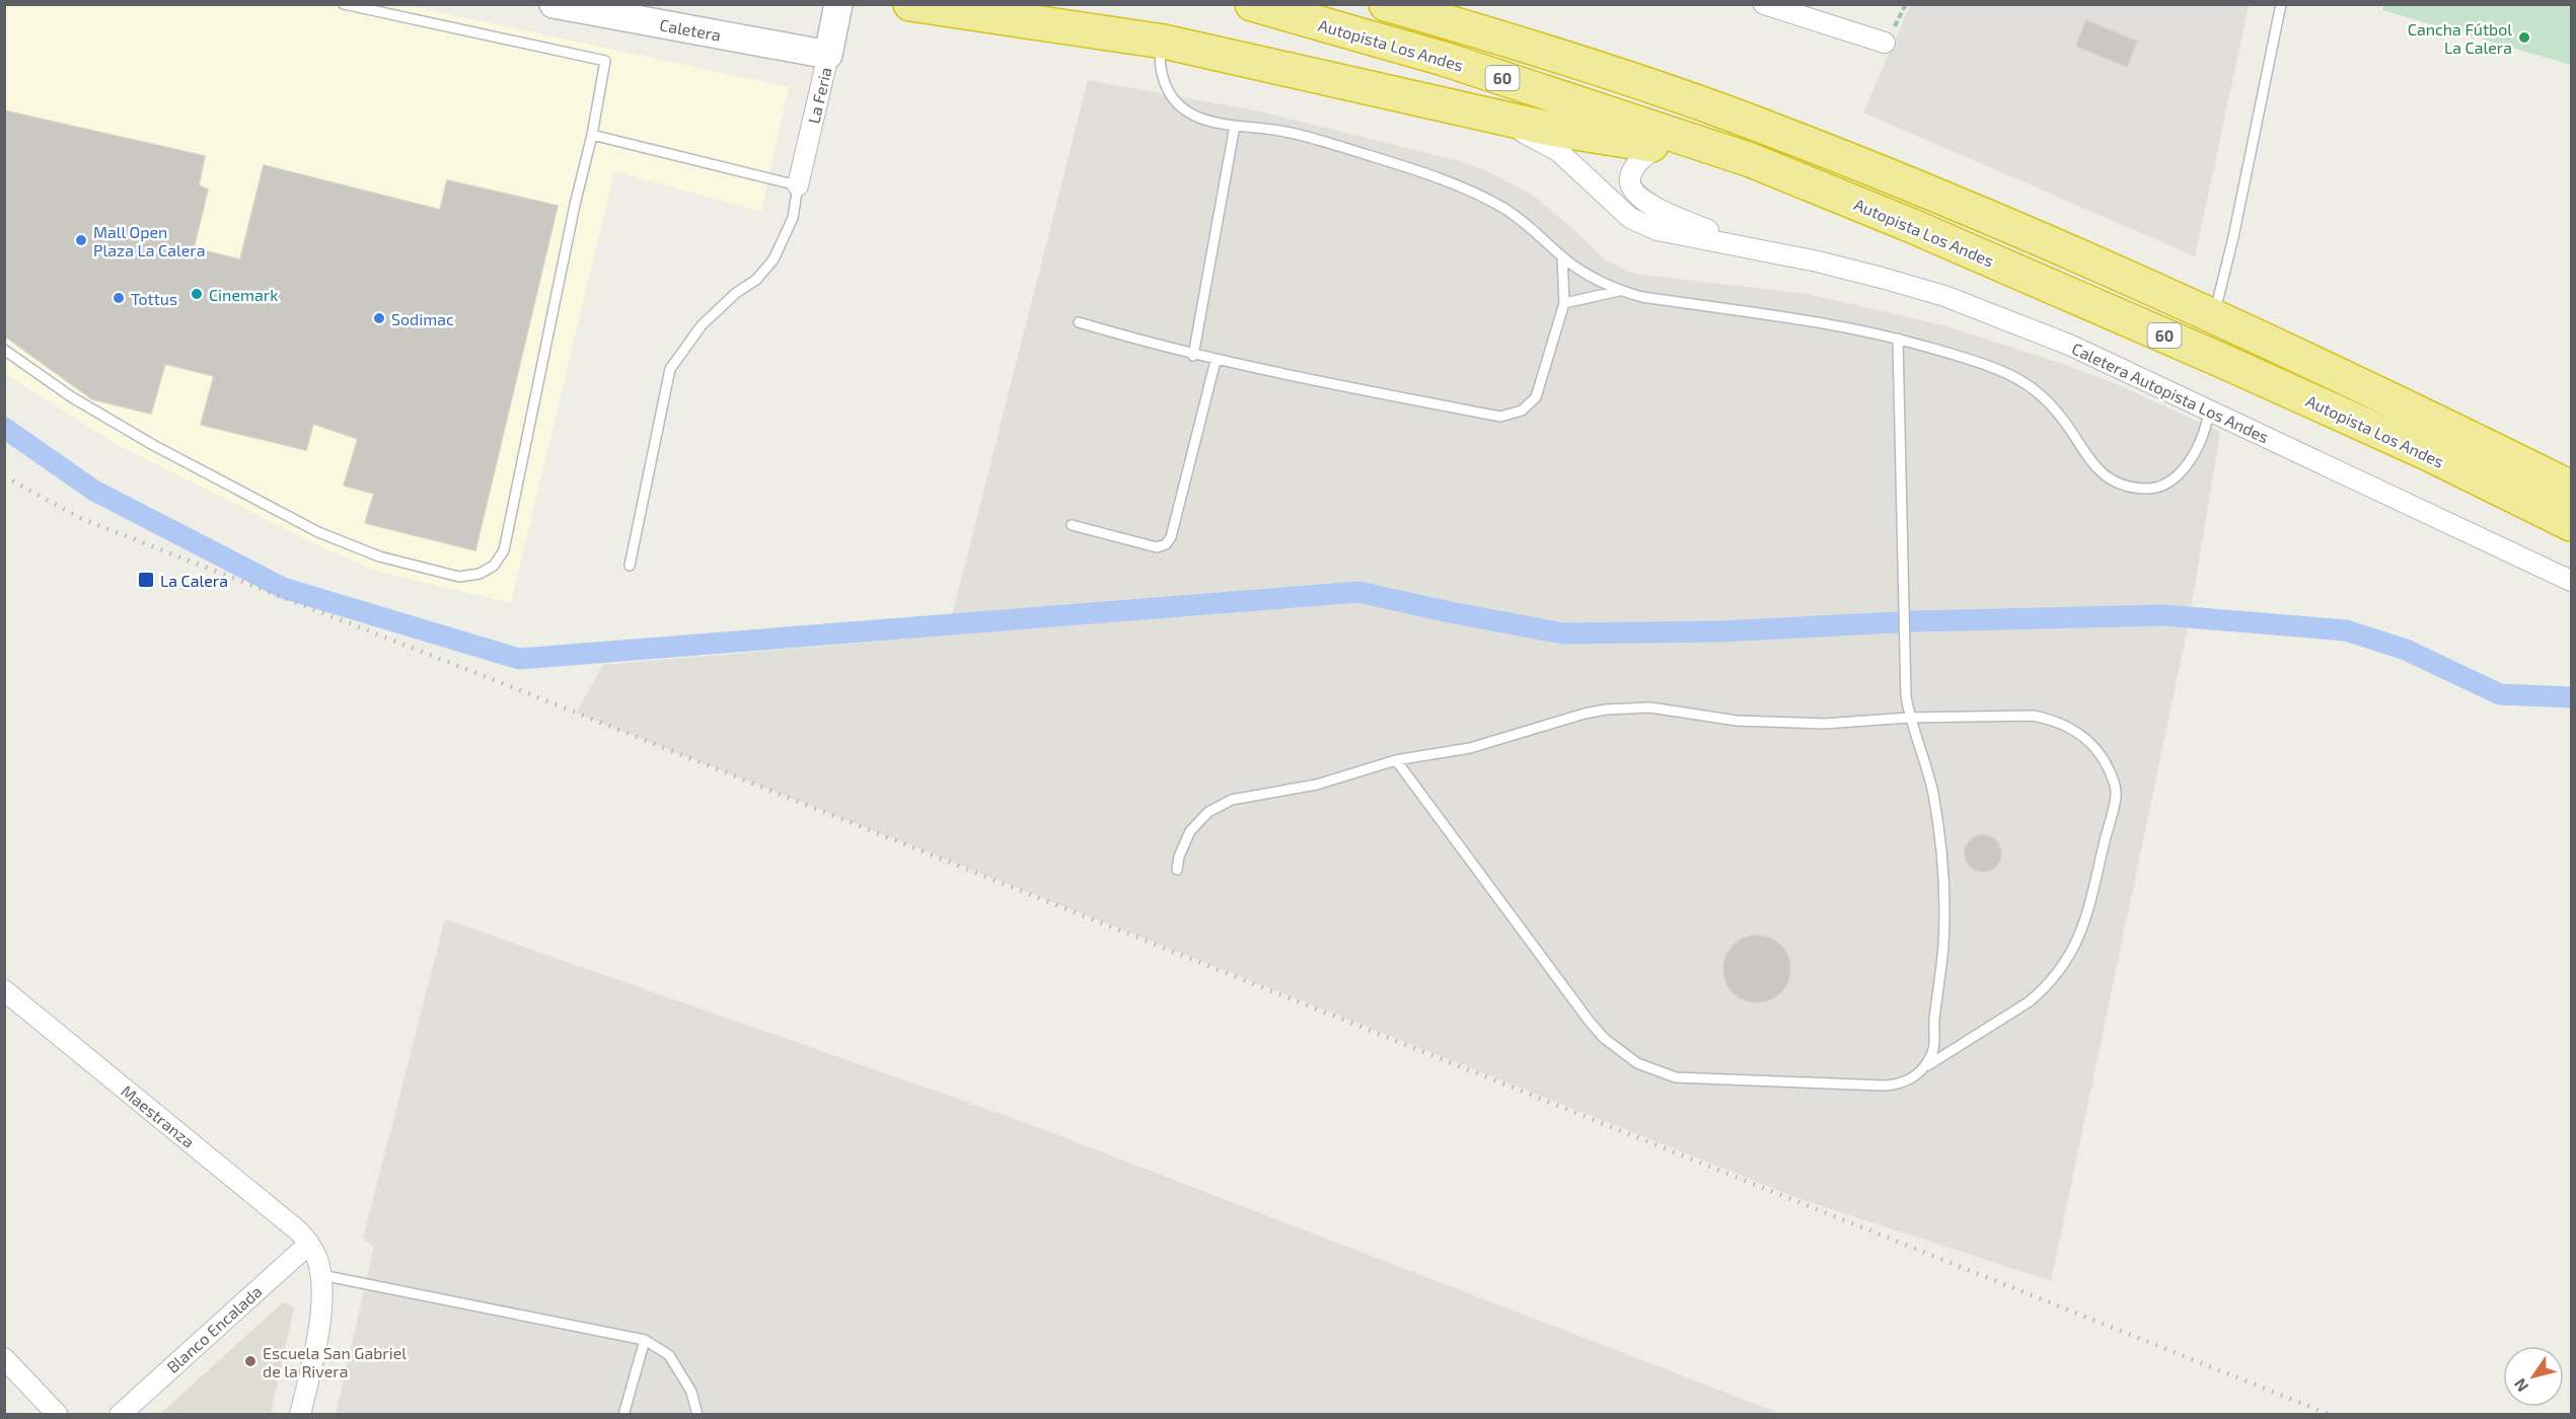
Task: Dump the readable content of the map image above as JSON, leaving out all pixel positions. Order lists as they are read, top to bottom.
{
  "streets": {
    "highway": ["Autopista Los Andes", "60"],
    "main road": ["Caletera", "La Feria"],
    "street": ["Caletera Autopista Los Andes", "Maestranza", "Blanco Encalada"]
  },
  "crossings": [
    ["Caletera", "La Feria"],
    ["Maestranza", "Blanco Encalada"]
  ],
  "places": {
    "other": [
      "Cancha Fútbol La Calera",
      "Mall Open Plaza La Calera",
      "Cinemark",
      "Tottus",
      "Sodimac",
      "Escuela San Gabriel de la Rivera"
    ],
    "transit": ["La Calera"]
  },
  "north": "bottom left"
}
